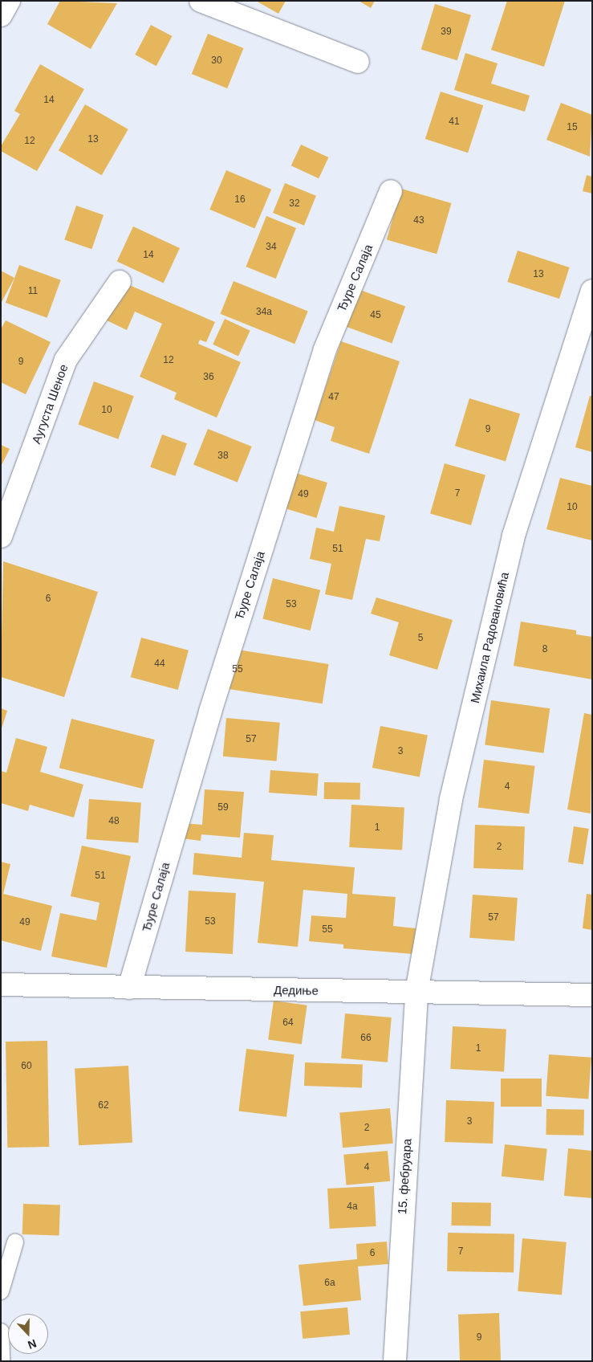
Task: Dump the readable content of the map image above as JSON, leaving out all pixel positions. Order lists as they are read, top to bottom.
{
  "streets": {
    "street": [
      "Ђуре Салаја",
      "Аугуста Шеное",
      "Михаила Радовановића",
      "Дедиње",
      "15. фебруара"
    ]
  },
  "crossings": [
    ["Ђуре Салаја", "Дедиње"],
    ["Михаила Радовановића", "Дедиње"],
    ["Михаила Радовановића", "15. фебруара"],
    ["Дедиње", "15. фебруара"]
  ],
  "house_numbers": [
    "39",
    "30",
    "14",
    "41",
    "15",
    "13",
    "12",
    "16",
    "32",
    "43",
    "34",
    "14",
    "13",
    "11",
    "34a",
    "45",
    "12",
    "9",
    "36",
    "47",
    "10",
    "9",
    "38",
    "7",
    "49",
    "10",
    "51",
    "6",
    "53",
    "5",
    "8",
    "44",
    "55",
    "57",
    "3",
    "4",
    "59",
    "48",
    "1",
    "2",
    "51",
    "57",
    "53",
    "49",
    "55",
    "64",
    "66",
    "1",
    "60",
    "62",
    "3",
    "2",
    "4",
    "4a",
    "7",
    "6",
    "6a",
    "9"
  ],
  "north": "bottom"
}
